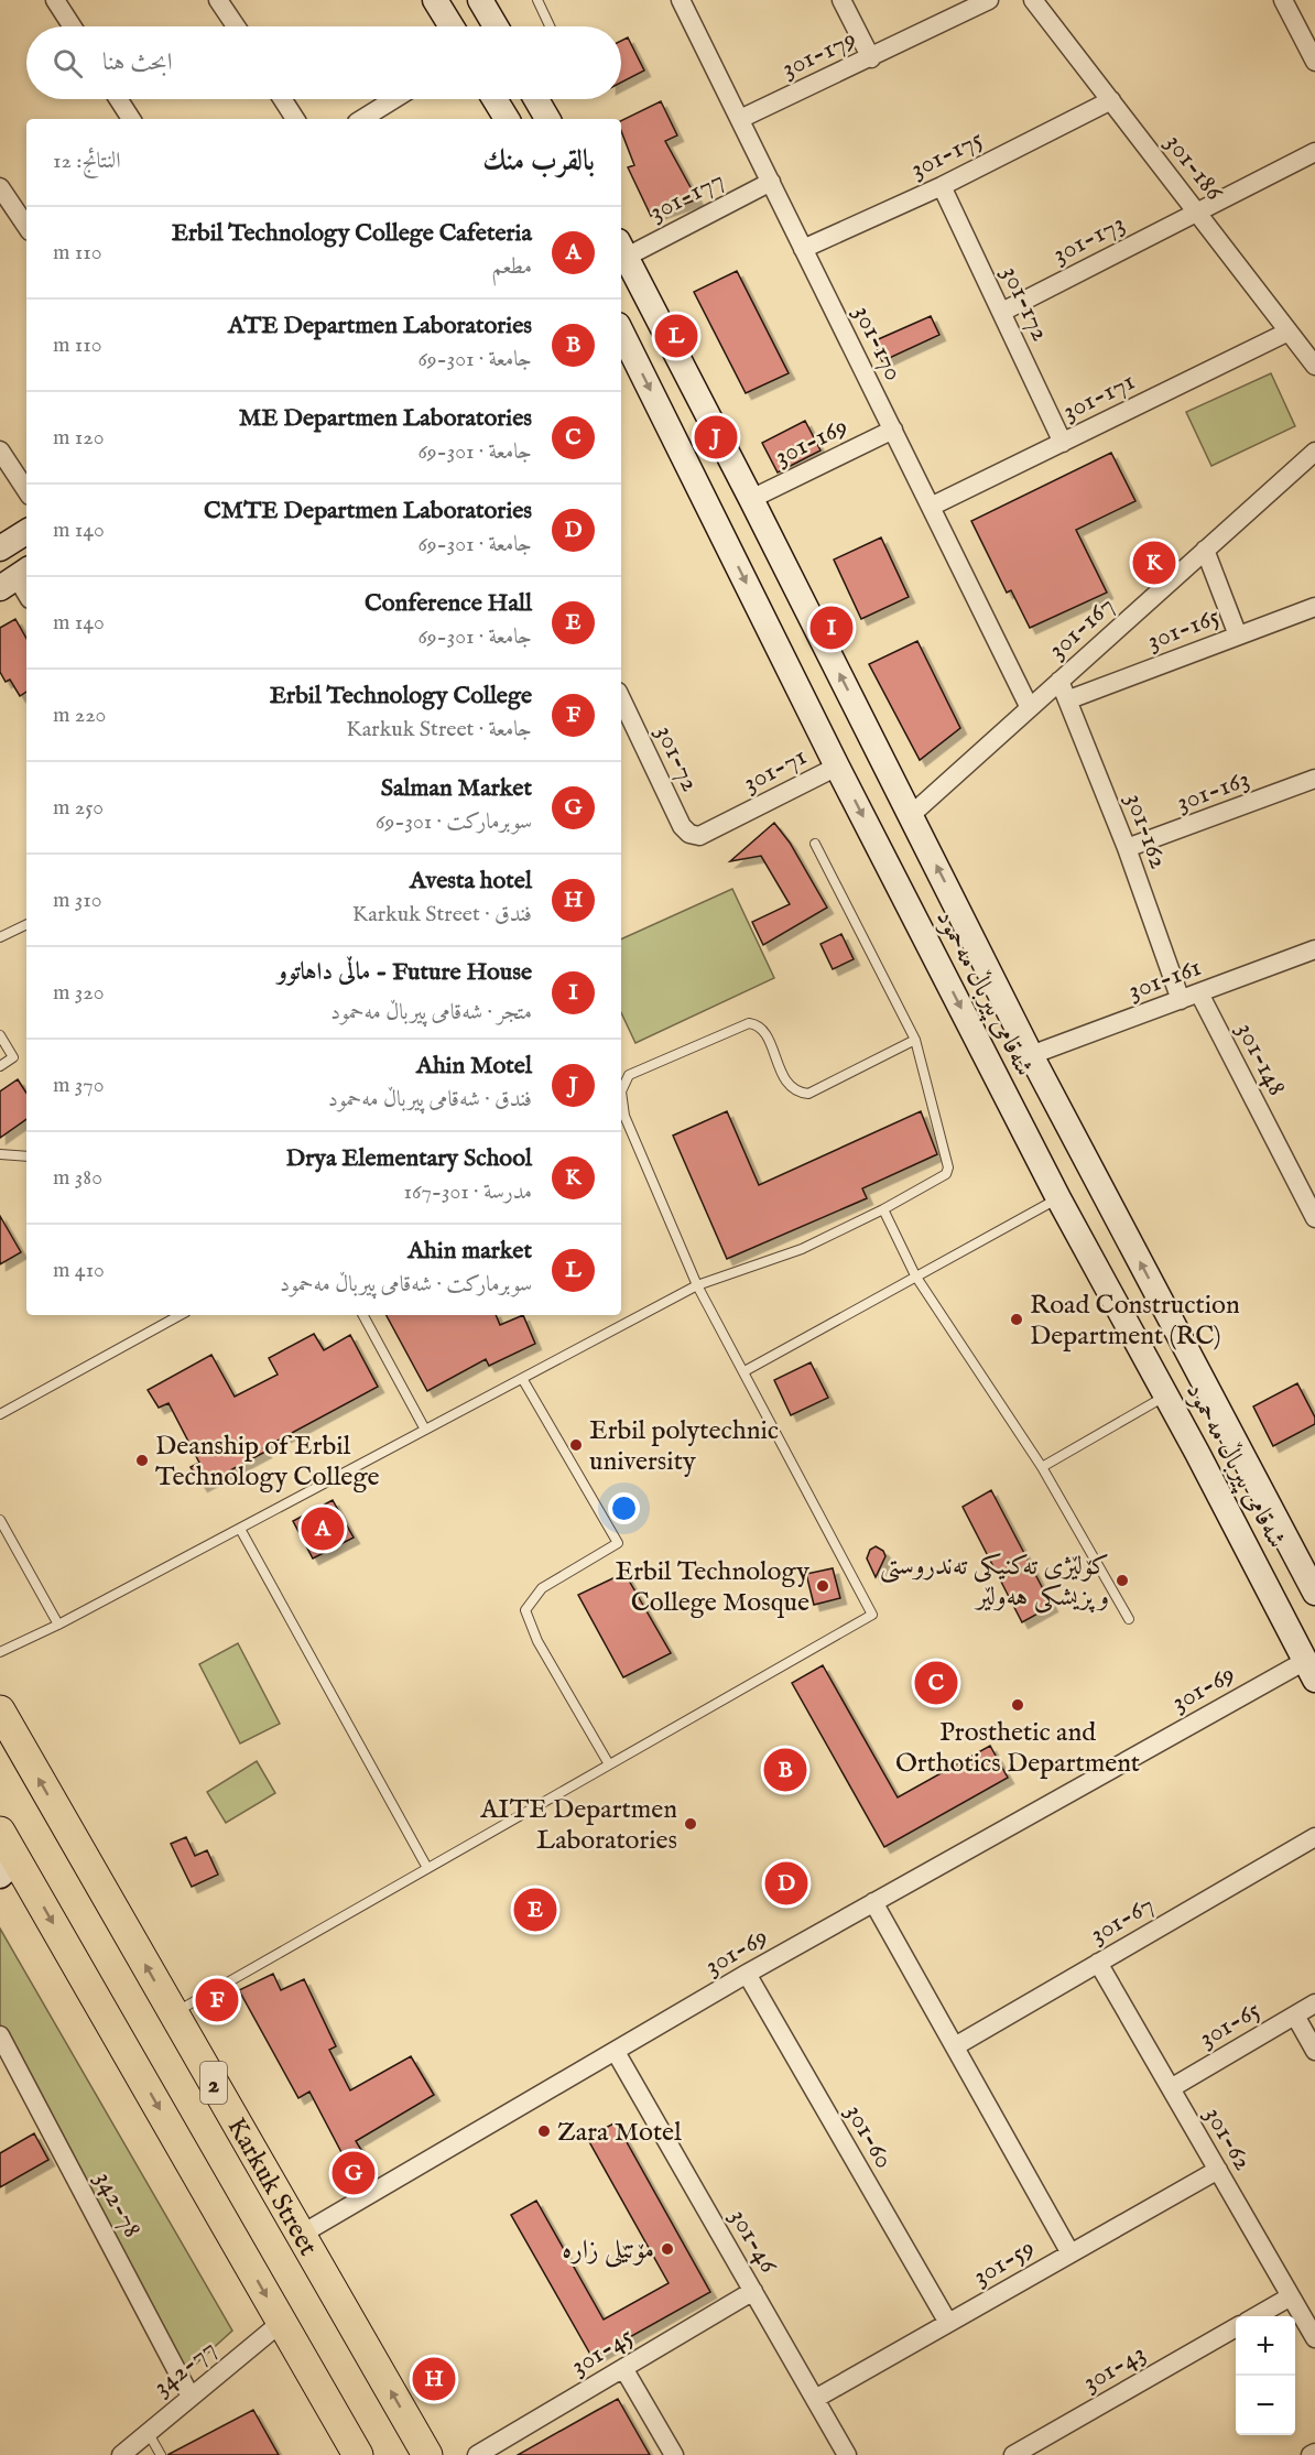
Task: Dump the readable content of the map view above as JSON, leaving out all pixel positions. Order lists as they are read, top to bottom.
{
  "streets": {
    "highway": ["2", "Karkuk Street"],
    "main road": ["شەقامی پیرباڵ مەحمود"],
    "street": [
      "301-179",
      "301-175",
      "301-186",
      "301-177",
      "301-173",
      "301-172",
      "301-170",
      "301-171",
      "301-169",
      "301-167",
      "301-165",
      "301-72",
      "301-71",
      "301-163",
      "301-162",
      "301-161",
      "301-148",
      "301-69",
      "301-67",
      "301-65",
      "301-60",
      "301-62",
      "342-78",
      "301-46",
      "301-59",
      "301-45",
      "342-77",
      "301-43"
    ]
  },
  "crossings": [
    ["301-179", "301-170"],
    ["301-175", "301-186"],
    ["301-175", "301-172"],
    ["301-175", "301-170"],
    ["301-186", "301-173"],
    ["301-186", "301-171"],
    ["301-177", "301-170"],
    ["301-177", "شەقامی پیرباڵ مەحمود"],
    ["301-173", "301-172"],
    ["301-172", "301-171"],
    ["301-170", "301-171"],
    ["301-170", "301-169"],
    ["301-170", "301-167"],
    ["301-169", "شەقامی پیرباڵ مەحمود"],
    ["301-167", "301-162"],
    ["301-167", "شەقامی پیرباڵ مەحمود"],
    ["301-165", "301-162"],
    ["301-72", "301-71"],
    ["301-71", "شەقامی پیرباڵ مەحمود"],
    ["301-163", "301-162"],
    ["301-162", "301-161"],
    ["301-162", "301-148"],
    ["301-161", "شەقامی پیرباڵ مەحمود"],
    ["301-161", "301-148"],
    ["شەقامی پیرباڵ مەحمود", "301-69"],
    ["301-69", "301-60"],
    ["301-69", "Karkuk Street"],
    ["301-69", "301-46"],
    ["301-67", "301-62"],
    ["301-65", "301-62"],
    ["2", "342-77"],
    ["301-60", "301-59"],
    ["301-62", "301-59"],
    ["342-78", "342-77"],
    ["301-46", "301-59"],
    ["301-46", "301-45"]
  ],
  "places": [
    "Road Construction Department (RC)",
    "Erbil polytechnic university",
    "Deanship of Erbil Technology College",
    "کۆلێژی تەکنیکی تەندروستی و پزیشکی هەولێر",
    "Erbil Technology College Mosque",
    "Prosthetic and Orthotics Department",
    "AITE Departmen Laboratories",
    "Zara Motel",
    "مۆتێلی زارە"
  ],
  "page": {
    "search": "ابحث هنا",
    "heading": ["بالقرب منك", "النتائج: 12"],
    "list": [
      {
        "mark": "A",
        "name": "Erbil Technology College Cafeteria",
        "note": "مطعم",
        "value": "110 m"
      },
      {
        "mark": "B",
        "name": "ATE Departmen Laboratories",
        "note": "جامعة · 301-69",
        "value": "110 m"
      },
      {
        "mark": "C",
        "name": "ME Departmen Laboratories",
        "note": "جامعة · 301-69",
        "value": "120 m"
      },
      {
        "mark": "D",
        "name": "CMTE Departmen Laboratories",
        "note": "جامعة · 301-69",
        "value": "140 m"
      },
      {
        "mark": "E",
        "name": "Conference Hall",
        "note": "جامعة · 301-69",
        "value": "140 m"
      },
      {
        "mark": "F",
        "name": "Erbil Technology College",
        "note": "جامعة · Karkuk Street",
        "value": "220 m"
      },
      {
        "mark": "G",
        "name": "Salman Market",
        "note": "سوبرماركت · 301-69",
        "value": "250 m"
      },
      {
        "mark": "H",
        "name": "Avesta hotel",
        "note": "فندق · Karkuk Street",
        "value": "310 m"
      },
      {
        "mark": "I",
        "name": "Future House - ماڵی داهاتوو",
        "note": "متجر · شەقامی پیرباڵ مەحمود",
        "value": "320 m"
      },
      {
        "mark": "J",
        "name": "Ahin Motel",
        "note": "فندق · شەقامی پیرباڵ مەحمود",
        "value": "370 m"
      },
      {
        "mark": "K",
        "name": "Drya Elementary School",
        "note": "مدرسة · 301-167",
        "value": "380 m"
      },
      {
        "mark": "L",
        "name": "Ahin market",
        "note": "سوبرماركت · شەقامی پیرباڵ مەحمود",
        "value": "410 m"
      }
    ],
    "pins": [
      "L",
      "J",
      "K",
      "I",
      "A",
      "C",
      "B",
      "D",
      "E",
      "F",
      "G",
      "H"
    ],
    "map_buttons": ["+", "−"]
  }
}
